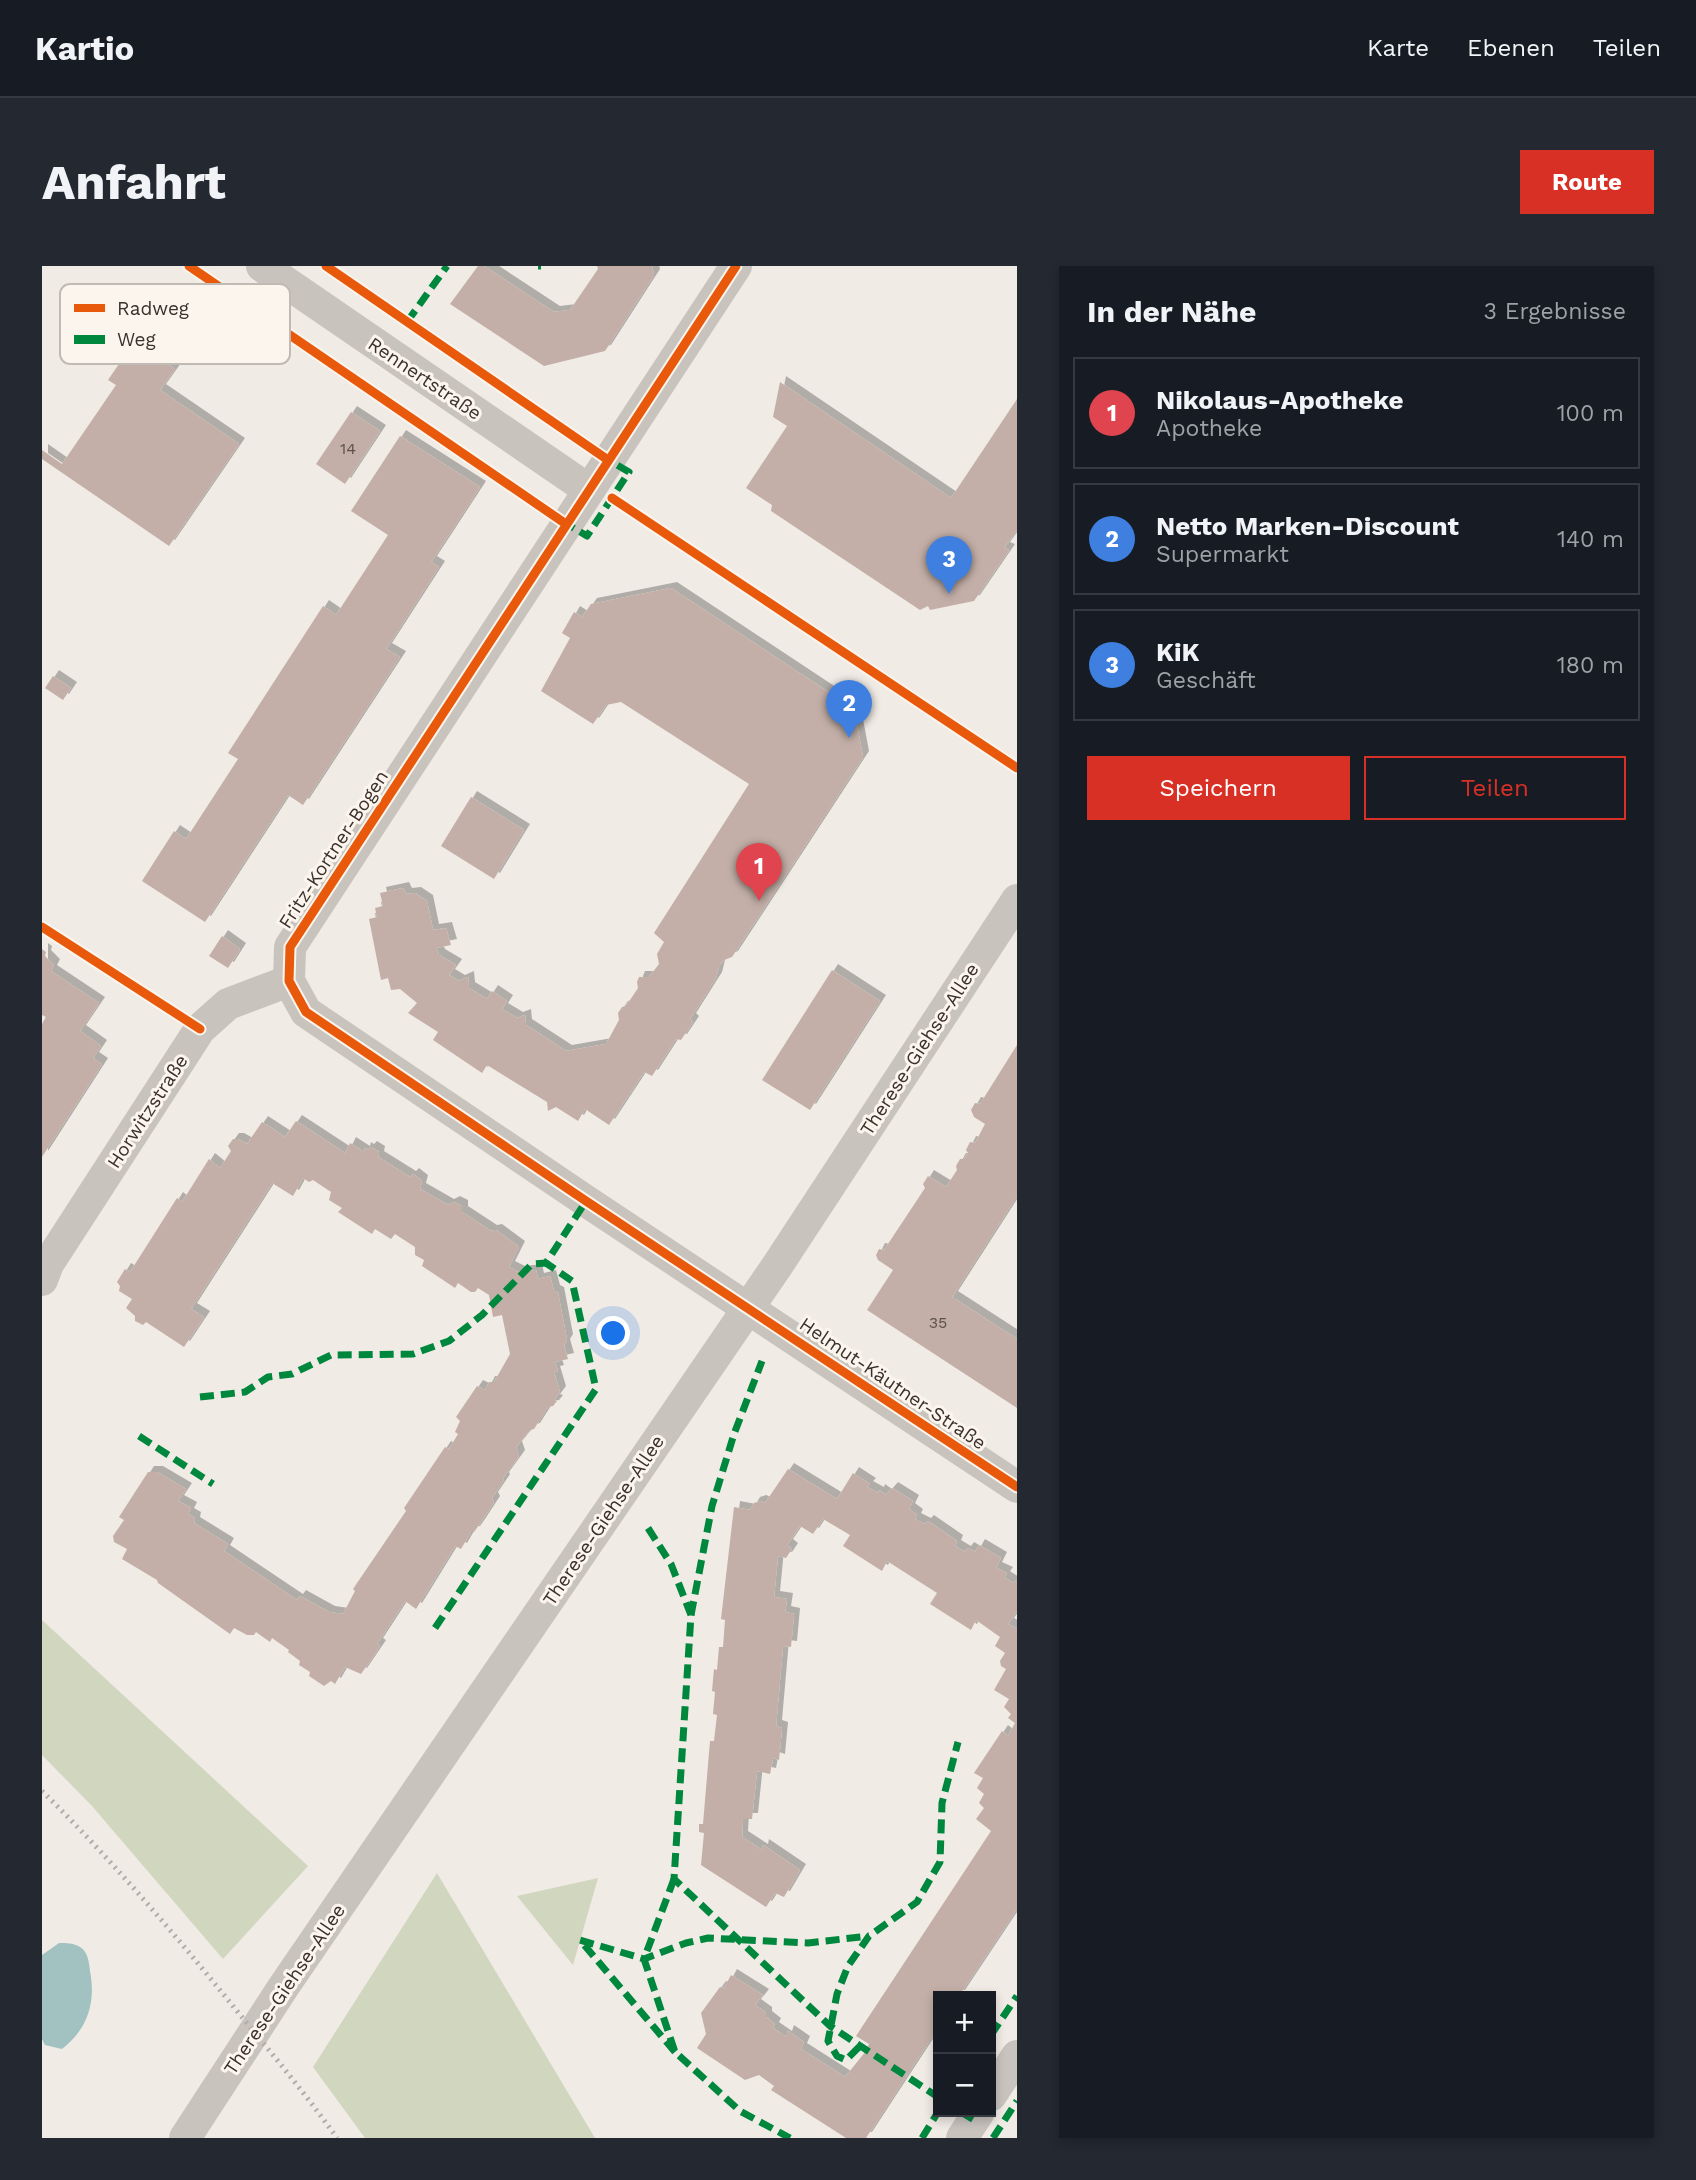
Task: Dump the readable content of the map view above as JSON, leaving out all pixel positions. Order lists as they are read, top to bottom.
{
  "streets": {
    "street": [
      "Rennertstraße",
      "Fritz-Kortner-Bogen",
      "Therese-Giehse-Allee",
      "Horwitzstraße",
      "Helmut-Käutner-Straße"
    ]
  },
  "crossings": [
    ["Rennertstraße", "Fritz-Kortner-Bogen"],
    ["Fritz-Kortner-Bogen", "Horwitzstraße"],
    ["Therese-Giehse-Allee", "Helmut-Käutner-Straße"]
  ],
  "house_numbers": ["14", "35"],
  "legend": ["Radweg", "Weg"],
  "page": {
    "header": "Kartio",
    "nav": ["Karte", "Ebenen", "Teilen"],
    "buttons": [
      "Route",
      ["Speichern", "Teilen"]
    ],
    "title": "Anfahrt",
    "heading": ["In der Nähe", "3 Ergebnisse"],
    "list": [
      {
        "mark": "1",
        "name": "Nikolaus-Apotheke",
        "note": "Apotheke",
        "value": "100 m"
      },
      {
        "mark": "2",
        "name": "Netto Marken-Discount",
        "note": "Supermarkt",
        "value": "140 m"
      },
      {
        "mark": "3",
        "name": "KiK",
        "note": "Geschäft",
        "value": "180 m"
      }
    ],
    "pins": ["3", "2", "1"],
    "map_buttons": ["+", "−"]
  }
}
